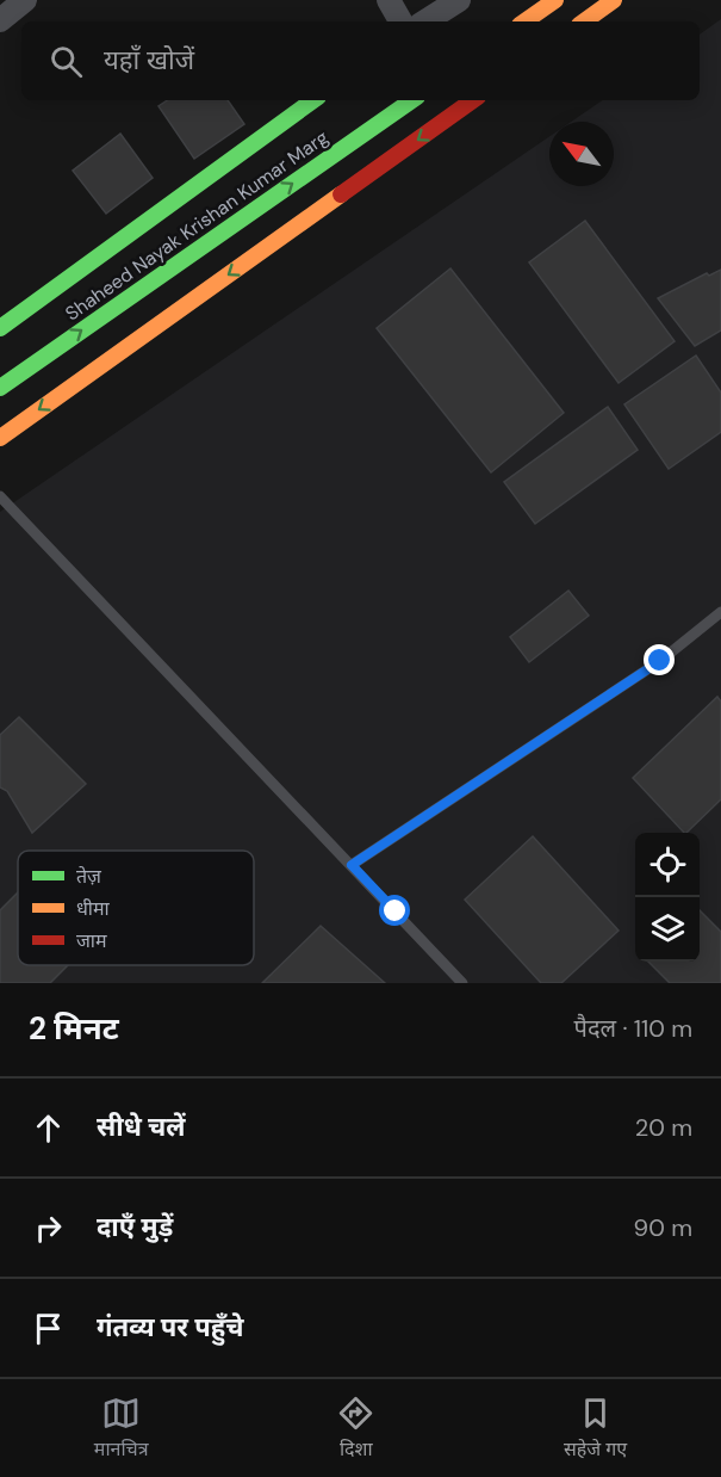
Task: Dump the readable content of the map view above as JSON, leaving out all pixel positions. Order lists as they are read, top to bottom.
{
  "streets": {
    "main road": ["Shaheed Nayak Krishan Kumar Marg"]
  },
  "legend": ["तेज़", "धीमा", "जाम"],
  "north": "top left",
  "page": {
    "search": "यहाँ खोजें",
    "heading": ["2 मिनट", "पैदल · 110 m"],
    "list": [
      ["सीधे चलें", "20 m"],
      ["दाएँ मुड़ें", "90 m"],
      "गंतव्य पर पहुँचे"
    ],
    "nav": ["मानचित्र", "दिशा", "सहेजे गए"]
  }
}
